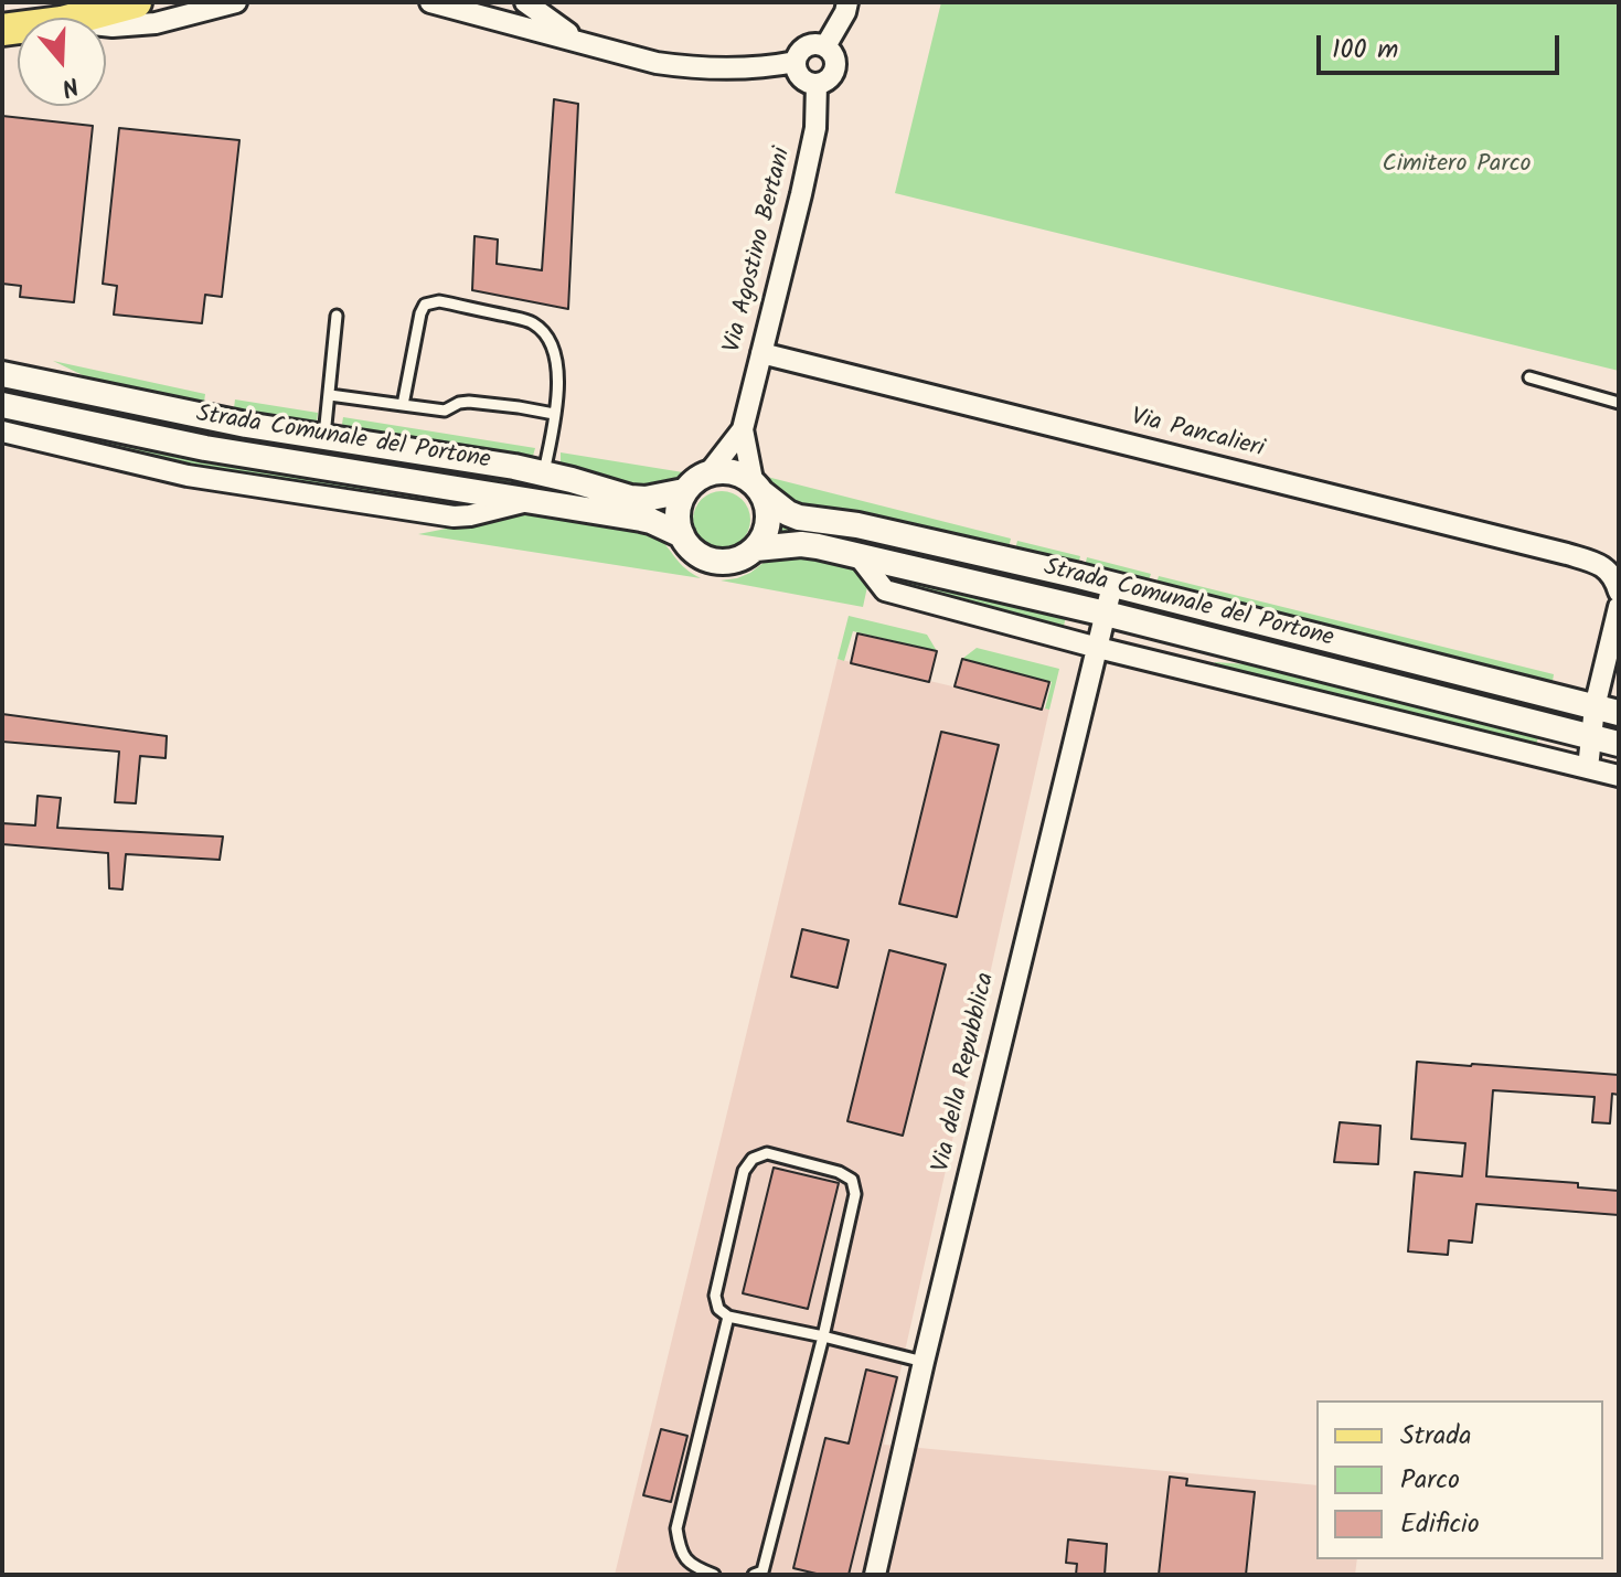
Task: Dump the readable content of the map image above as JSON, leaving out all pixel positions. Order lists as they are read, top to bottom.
{
  "streets": {
    "street": [
      "Via Agostino Bertani",
      "Via Pancalieri",
      "Strada Comunale del Portone",
      "Via della Repubblica"
    ]
  },
  "crossings": [
    ["Via Agostino Bertani", "Via Pancalieri"],
    ["Via Agostino Bertani", "Strada Comunale del Portone"],
    ["Strada Comunale del Portone", "Via della Repubblica"]
  ],
  "parks": ["Cimitero Parco"],
  "legend": ["Strada", "Parco", "Edificio"],
  "scale_bar": "100 m",
  "north": "bottom"
}
